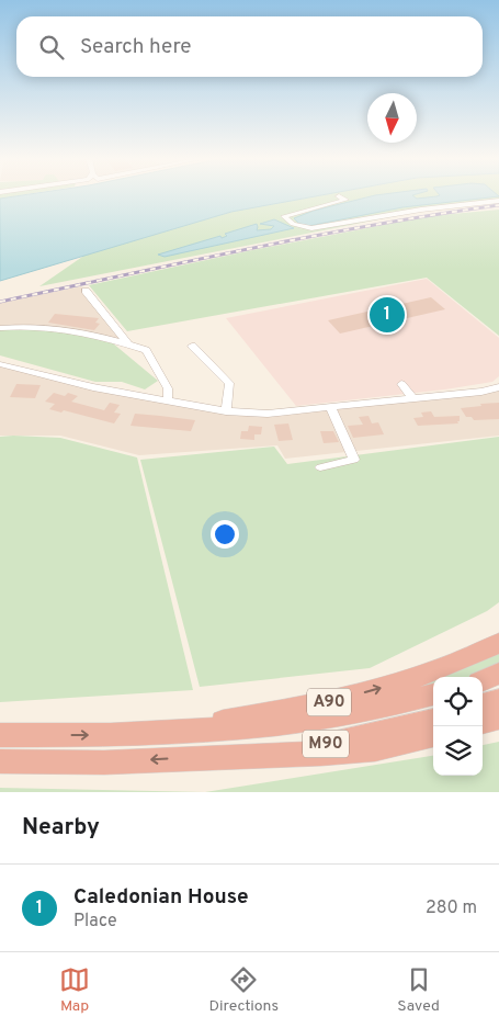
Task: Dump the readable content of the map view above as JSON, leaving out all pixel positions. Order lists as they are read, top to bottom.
{
  "streets": {
    "highway": ["A90", "M90"]
  },
  "crossings": [
    ["A90", "M90"]
  ],
  "north": "bottom",
  "page": {
    "search": "Search here",
    "pins": "1",
    "heading": "Nearby",
    "list": [
      {
        "mark": "1",
        "name": "Caledonian House",
        "note": "Place",
        "value": "280 m"
      }
    ],
    "nav": ["Map", "Directions", "Saved"]
  }
}
